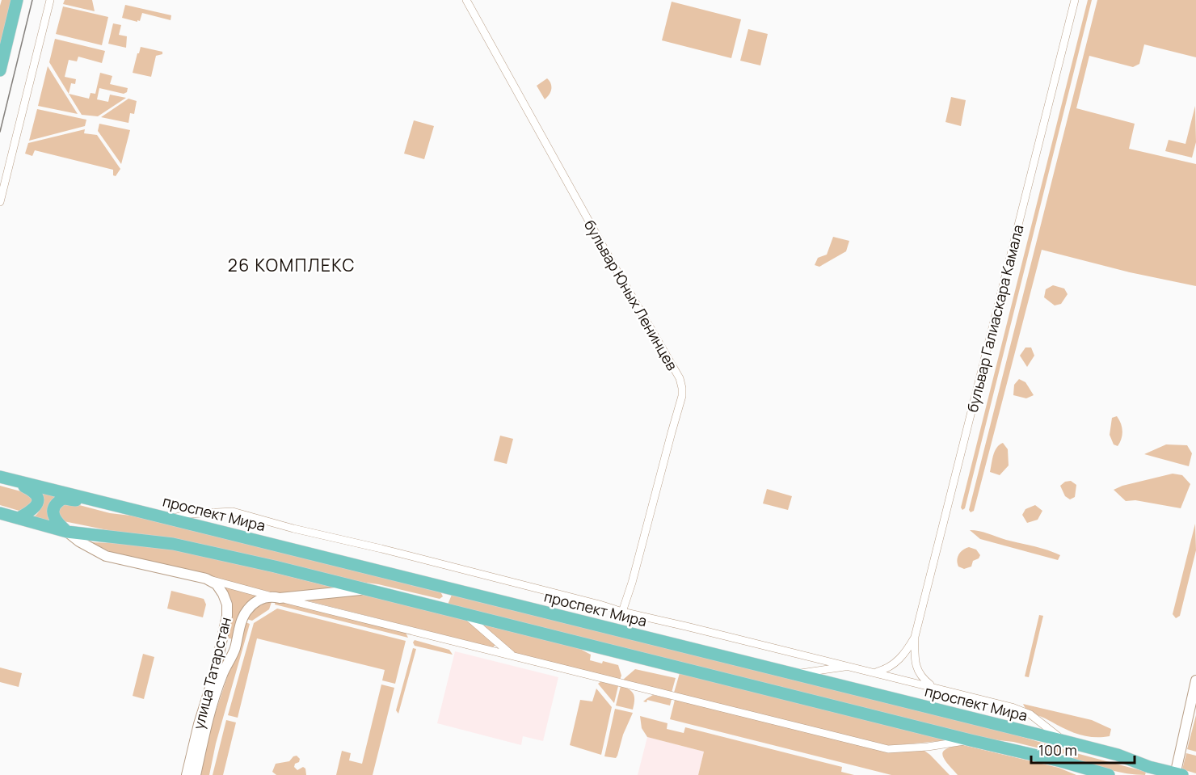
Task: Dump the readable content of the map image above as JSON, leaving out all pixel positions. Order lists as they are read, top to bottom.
{
  "streets": {
    "main road": ["проспект Мира"],
    "street": ["бульвар Юных Ленинцев", "бульвар Галиаскара Камала", "улица Татарстан"]
  },
  "districts": ["26 КОМПЛЕКС"],
  "scale_bar": "100 m"
}
